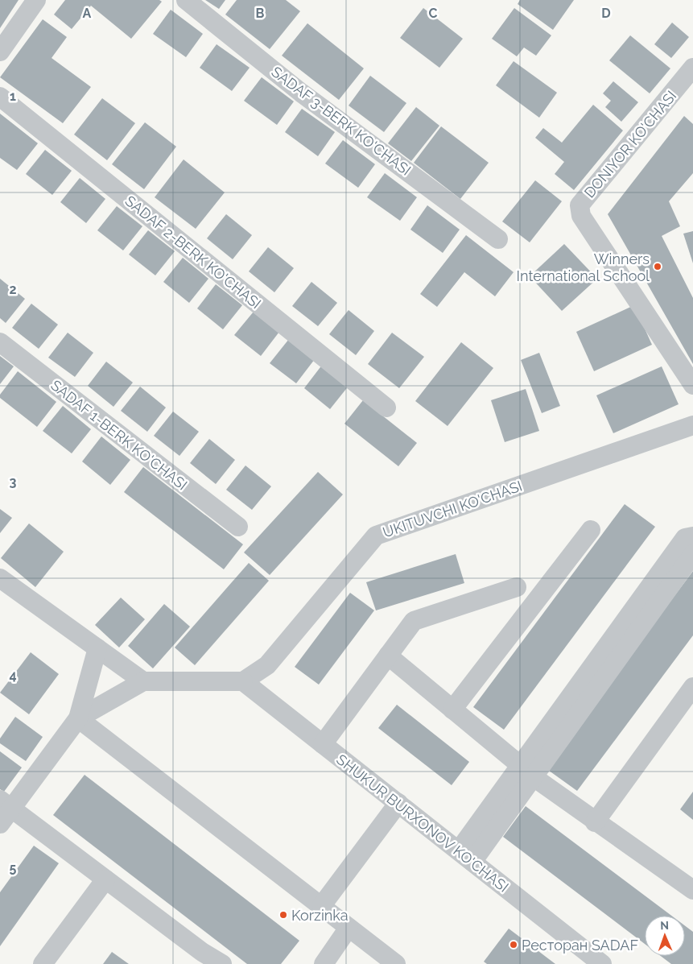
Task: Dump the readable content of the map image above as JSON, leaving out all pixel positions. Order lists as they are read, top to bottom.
{
  "streets": {
    "street": [
      "SADAF 3-BERK KO'CHASI",
      "DONIYOR KO'CHASI",
      "SADAF 2-BERK KO'CHASI",
      "SADAF 1-BERK KO'CHASI",
      "UKITUVCHI KO'CHASI",
      "SHUKUR BURXONOV KO'CHASI"
    ]
  },
  "crossings": [
    ["UKITUVCHI KO'CHASI", "SHUKUR BURXONOV KO'CHASI"]
  ],
  "places": ["Winners International School", "Korzinka", "Ресторан SADAF"],
  "north": "top",
  "grid": {
    "columns": [
      "A",
      "B",
      "C",
      "D"
    ],
    "rows": [
      "1",
      "2",
      "3",
      "4",
      "5"
    ]
  }
}
